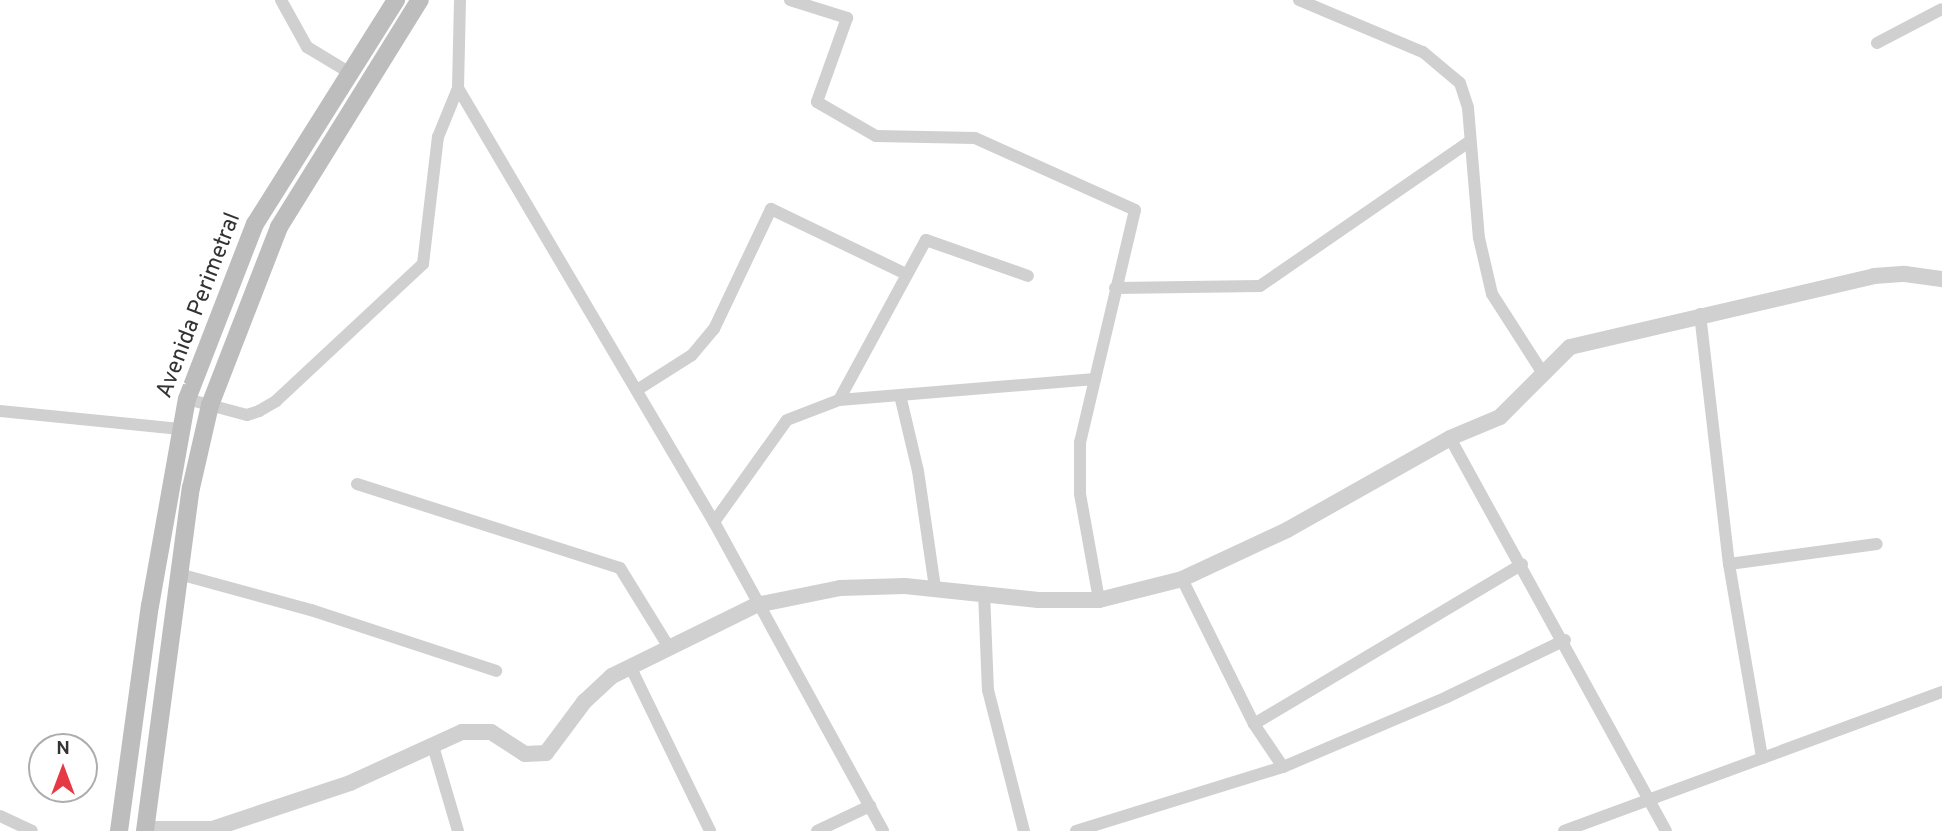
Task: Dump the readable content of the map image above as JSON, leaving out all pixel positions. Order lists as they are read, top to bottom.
{
  "streets": {
    "main road": ["Avenida Perimetral"]
  },
  "north": "top"
}
